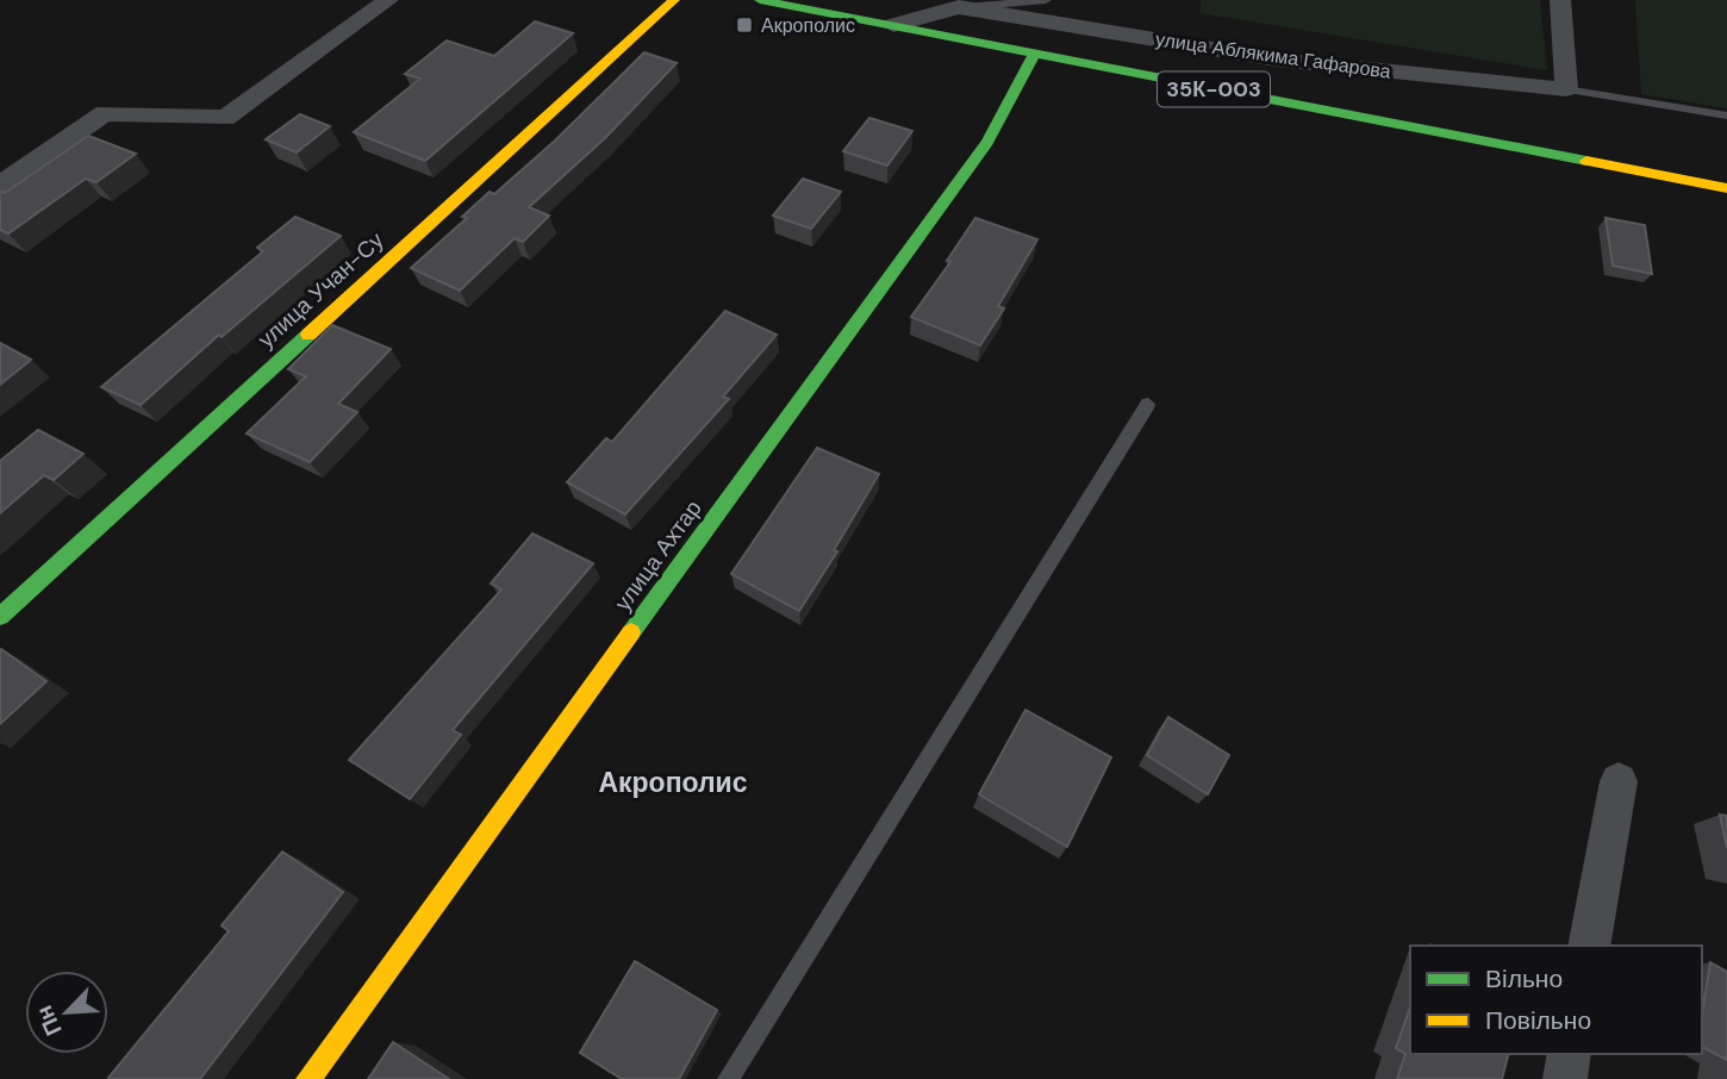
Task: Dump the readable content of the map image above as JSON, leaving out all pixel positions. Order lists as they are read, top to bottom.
{
  "streets": {
    "street": [
      "улица Аблякима Гафарова",
      "35К-003",
      "улица Учан-Су",
      "улица Ахтар"
    ]
  },
  "crossings": [
    ["улица Аблякима Гафарова", "35К-003"],
    ["35К-003", "улица Ахтар"]
  ],
  "districts": ["Акрополис"],
  "places": {
    "transit": ["Акрополис"]
  },
  "legend": ["Вільно", "Повільно"],
  "north": "bottom left"
}
